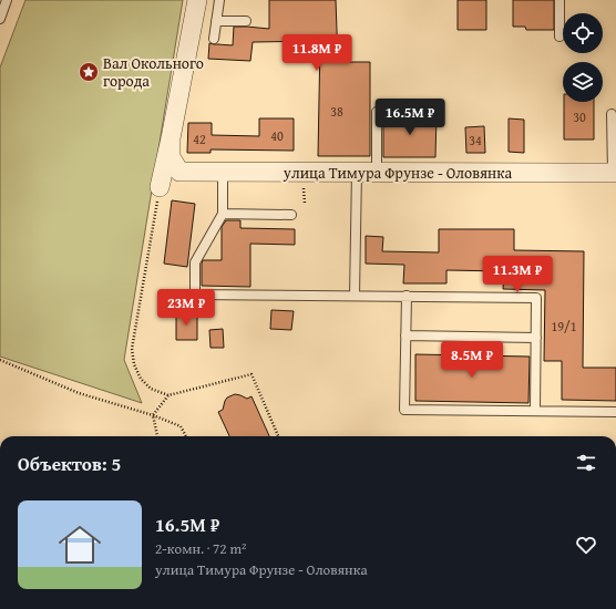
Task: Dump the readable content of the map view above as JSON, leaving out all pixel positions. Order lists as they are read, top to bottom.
{
  "streets": {
    "street": ["улица Тимура Фрунзе - Оловянка"]
  },
  "places": {
    "place": ["Вал Окольного города"]
  },
  "house_numbers": [
    "38",
    "30",
    "40",
    "42",
    "34",
    "19/1"
  ],
  "page": {
    "price": [
      "11.8M ₽",
      "16.5M ₽",
      "11.3M ₽",
      "23M ₽",
      "8.5M ₽"
    ],
    "heading": "Объектов: 5",
    "list": [
      {
        "name": "16.5M ₽",
        "note": "2-комн. · 72 m² · улица Тимура Фрунзе - Оловянка"
      }
    ]
  }
}
